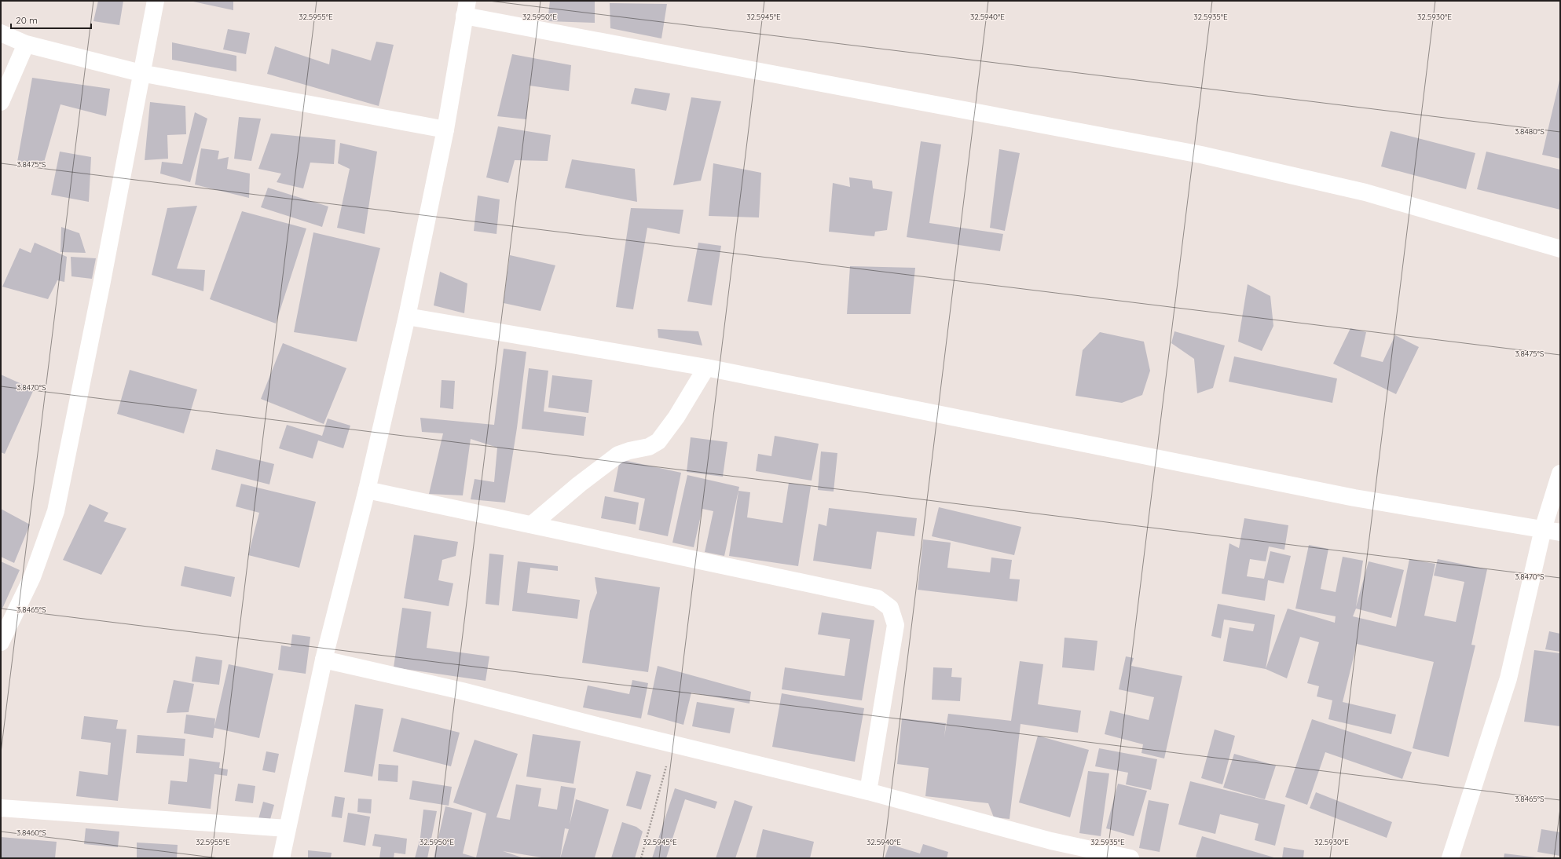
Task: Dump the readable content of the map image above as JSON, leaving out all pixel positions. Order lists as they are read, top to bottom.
{
  "scale_bar": "20 m",
  "coordinates": [
    "32.5955°E",
    "32.5950°E",
    "32.5945°E",
    "32.5940°E",
    "32.5935°E",
    "32.5930°E",
    "3.8480°S",
    "3.8475°S",
    "3.8470°S",
    "3.8465°S",
    "3.8460°S"
  ]
}
